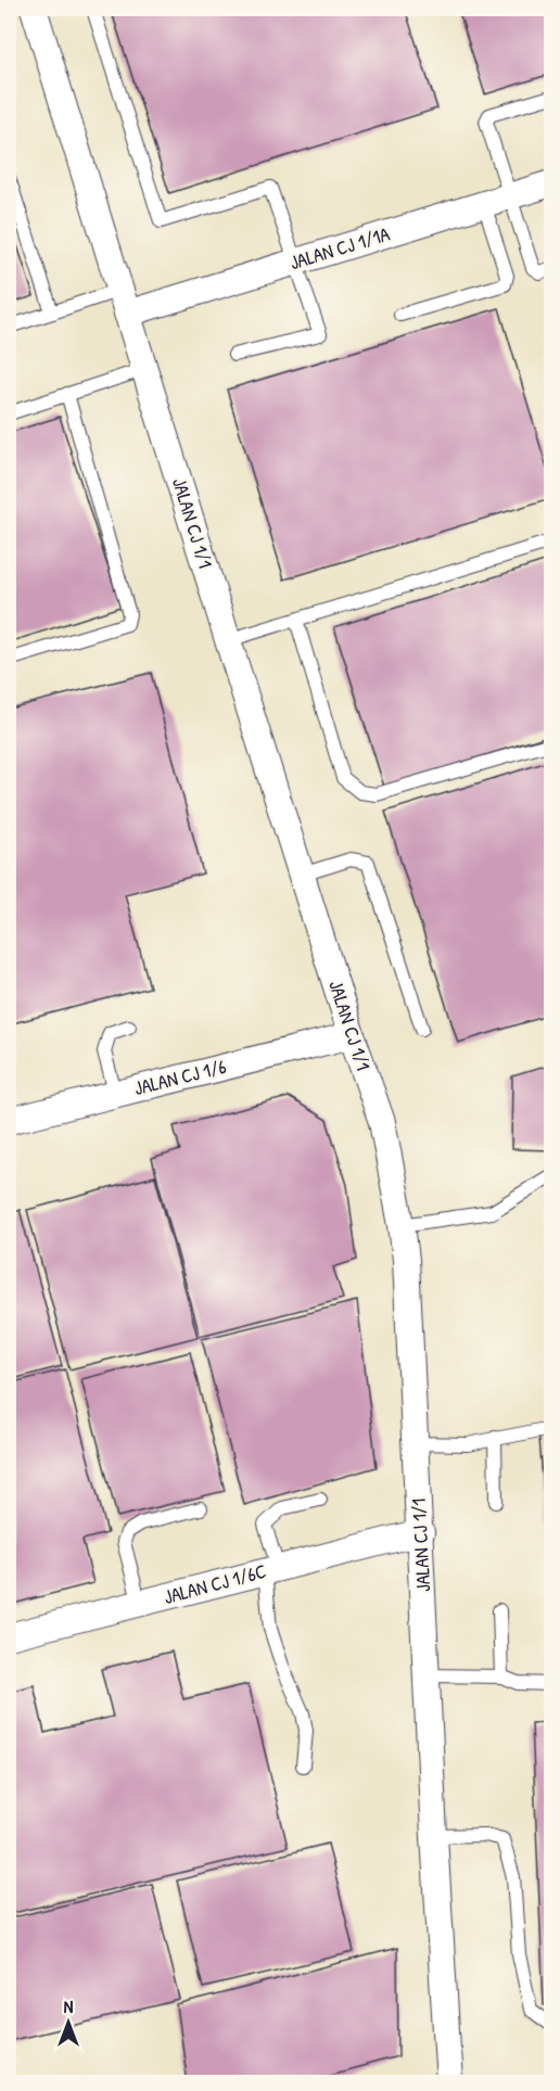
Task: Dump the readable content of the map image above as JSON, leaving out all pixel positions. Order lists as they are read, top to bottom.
{
  "streets": {
    "street": [
      "JALAN CJ 1/1A",
      "JALAN CJ 1/1",
      "JALAN CJ 1/6",
      "JALAN CJ 1/6C"
    ]
  },
  "crossings": [
    ["JALAN CJ 1/1A", "JALAN CJ 1/1"],
    ["JALAN CJ 1/1", "JALAN CJ 1/6"],
    ["JALAN CJ 1/1", "JALAN CJ 1/6C"]
  ],
  "north": "top"
}
